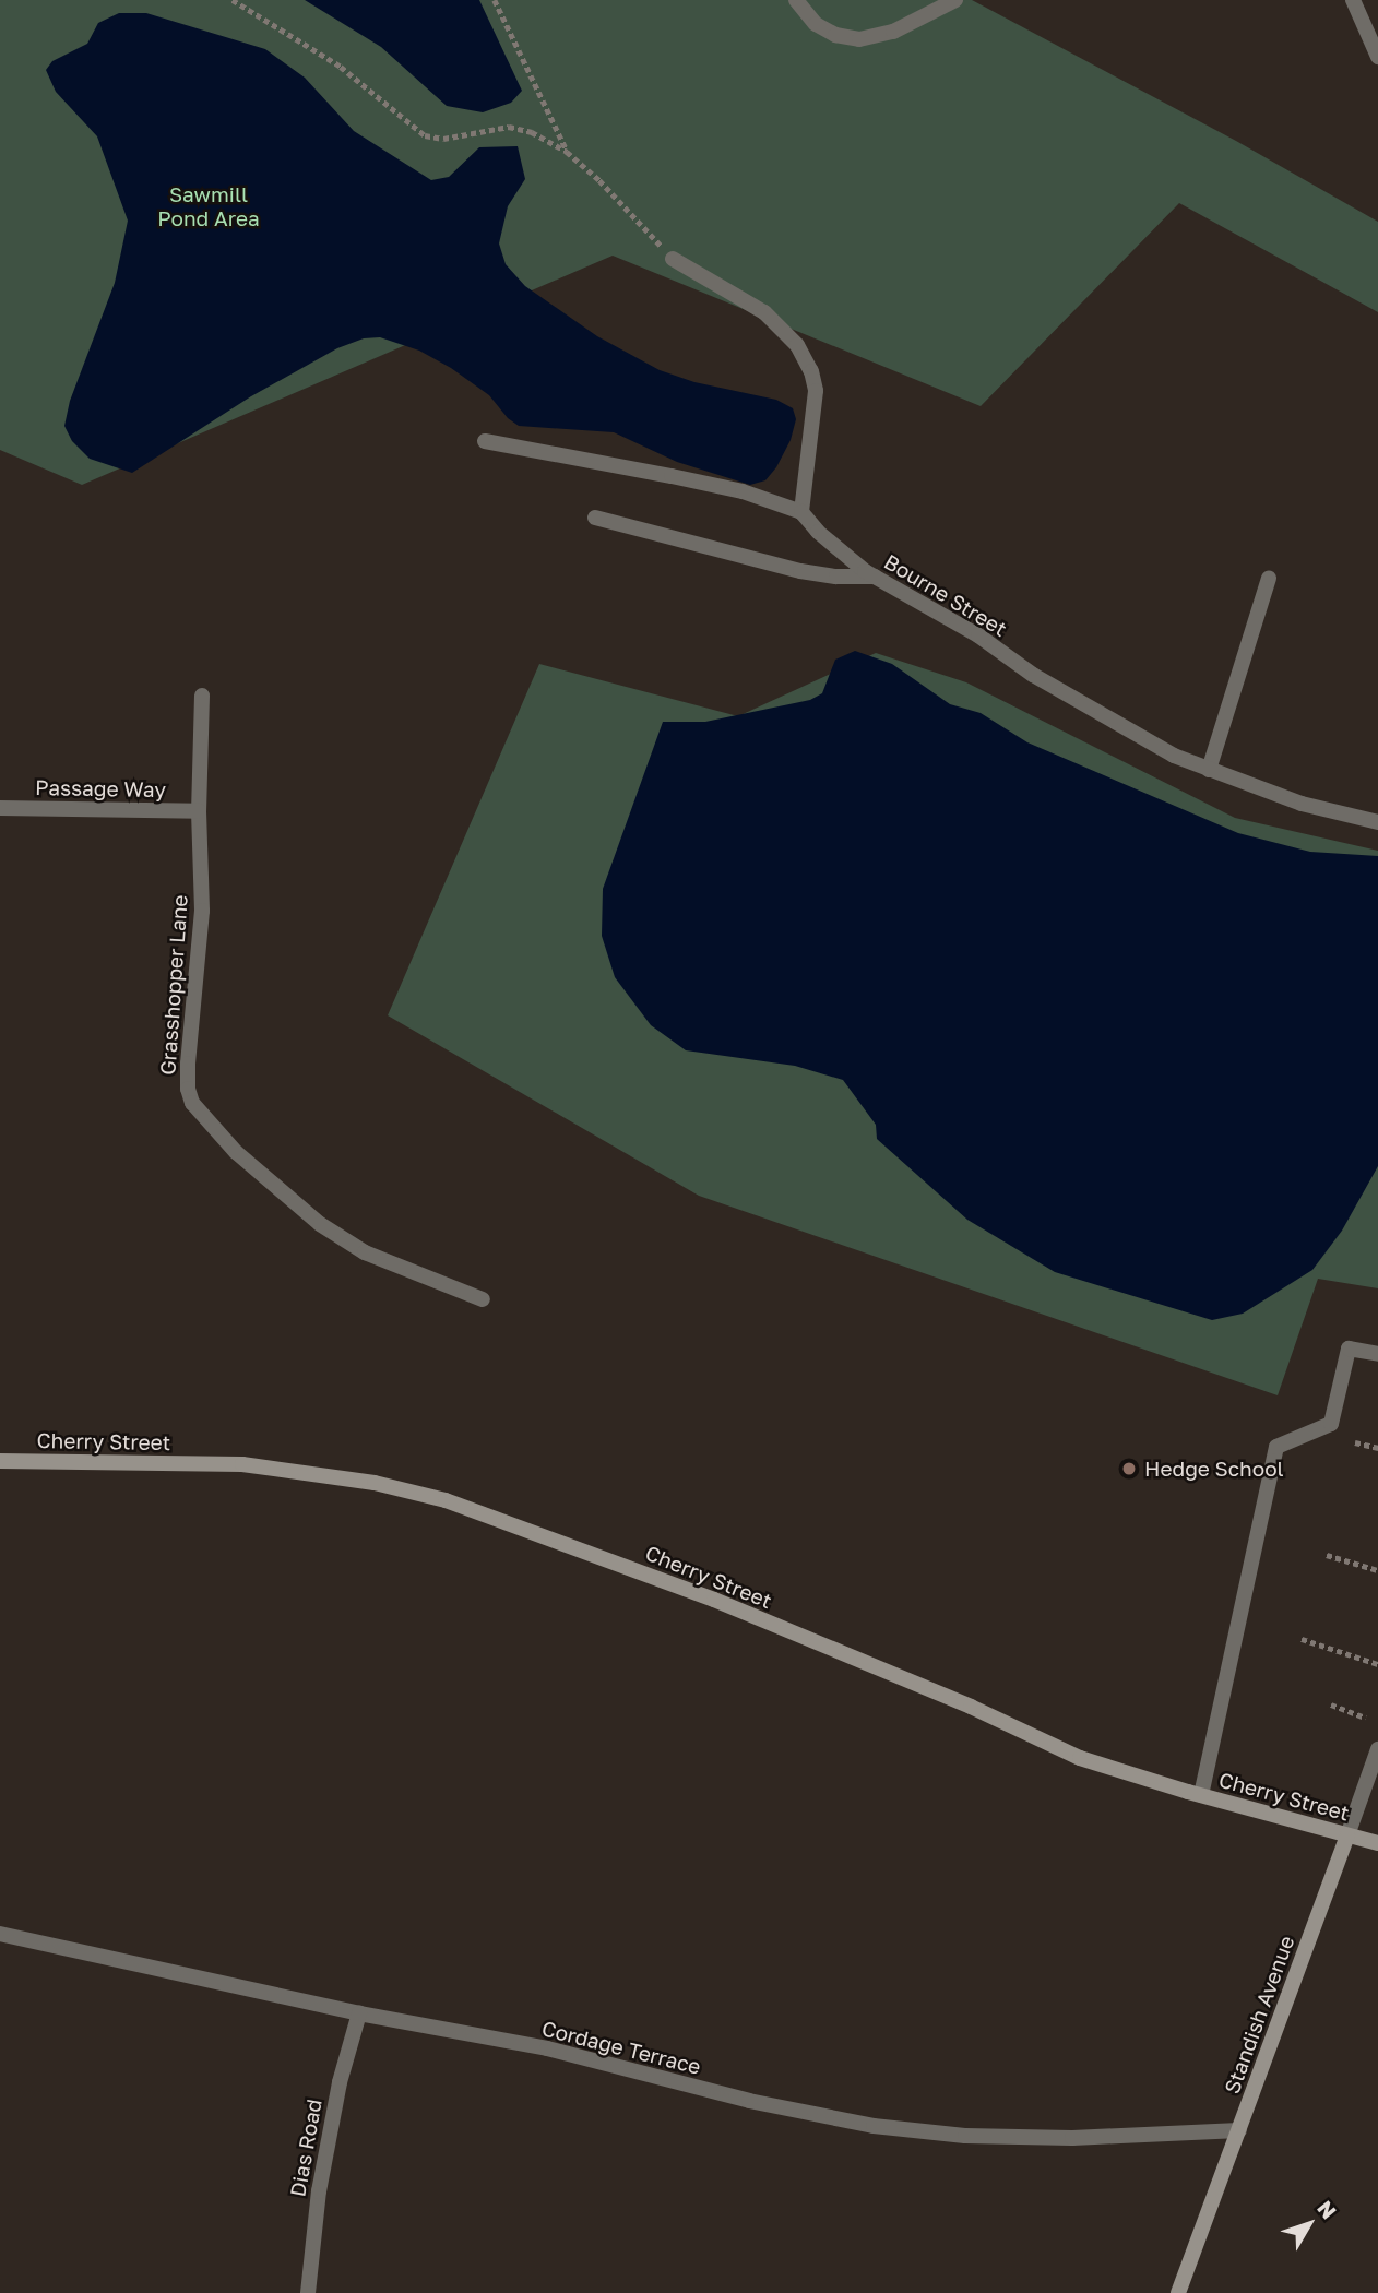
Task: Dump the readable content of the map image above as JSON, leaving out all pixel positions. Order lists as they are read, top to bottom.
{
  "streets": {
    "main road": ["Cherry Street", "Standish Avenue"],
    "street": [
      "Bourne Street",
      "Passage Way",
      "Grasshopper Lane",
      "Cordage Terrace",
      "Dias Road"
    ]
  },
  "crossings": [
    ["Passage Way", "Grasshopper Lane"],
    ["Cherry Street", "Standish Avenue"],
    ["Standish Avenue", "Cordage Terrace"],
    ["Cordage Terrace", "Dias Road"]
  ],
  "parks": ["Sawmill Pond Area"],
  "places": ["Hedge School"],
  "north": "top right"
}
